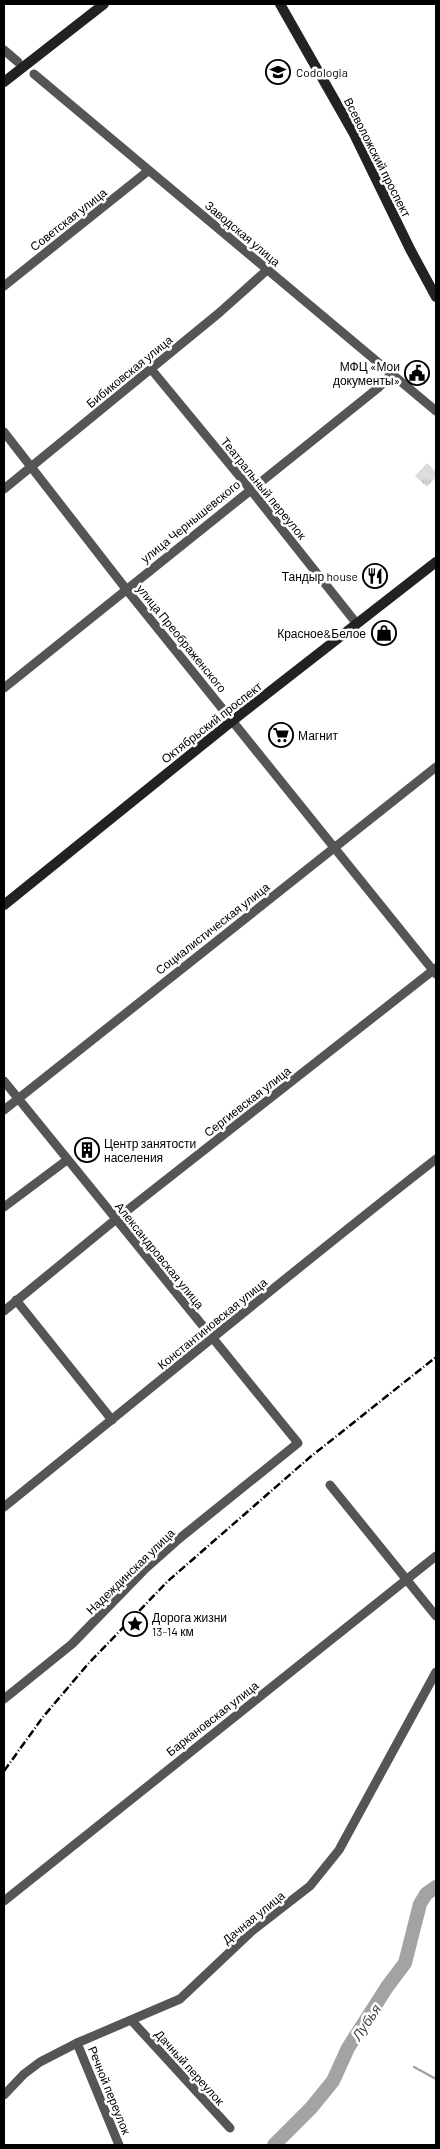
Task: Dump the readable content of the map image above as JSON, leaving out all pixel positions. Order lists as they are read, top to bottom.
{
  "streets": {
    "street": [
      "Всеволожский проспект",
      "Советская улица",
      "Заводская улица",
      "Бибиковская улица",
      "Театральный переулок",
      "улица Чернышевского",
      "улица Преображенского",
      "Октябрьский проспект",
      "Социалистическая улица",
      "Сергиевская улица",
      "Александровская улица",
      "Константиновская улица",
      "Надеждинская улица",
      "Баркановская улица",
      "Дачная улица",
      "Дачный переулок",
      "Речной переулок"
    ]
  },
  "crossings": [
    ["Советская улица", "Заводская улица"],
    ["Заводская улица", "Бибиковская улица"],
    ["Заводская улица", "улица Чернышевского"],
    ["Бибиковская улица", "Театральный переулок"],
    ["Бибиковская улица", "улица Преображенского"],
    ["Театральный переулок", "улица Чернышевского"],
    ["Театральный переулок", "Октябрьский проспект"],
    ["улица Чернышевского", "улица Преображенского"],
    ["улица Преображенского", "Октябрьский проспект"],
    ["улица Преображенского", "Социалистическая улица"],
    ["улица Преображенского", "Сергиевская улица"],
    ["Социалистическая улица", "Александровская улица"],
    ["Сергиевская улица", "Александровская улица"],
    ["Александровская улица", "Константиновская улица"],
    ["Александровская улица", "Надеждинская улица"],
    ["Дачная улица", "Дачный переулок"],
    ["Дачная улица", "Речной переулок"]
  ],
  "water": ["Лубья"],
  "places": {
    "school or university": ["Codologia"],
    "public building": ["МФЦ «Мои документы»"],
    "restaurant": ["Тандыр house"],
    "shop": ["Красное&Белое"],
    "supermarket": ["Магнит"],
    "building": ["Центр занятости населения"],
    "place": ["Дорога жизни 13-14 км"]
  }
}
